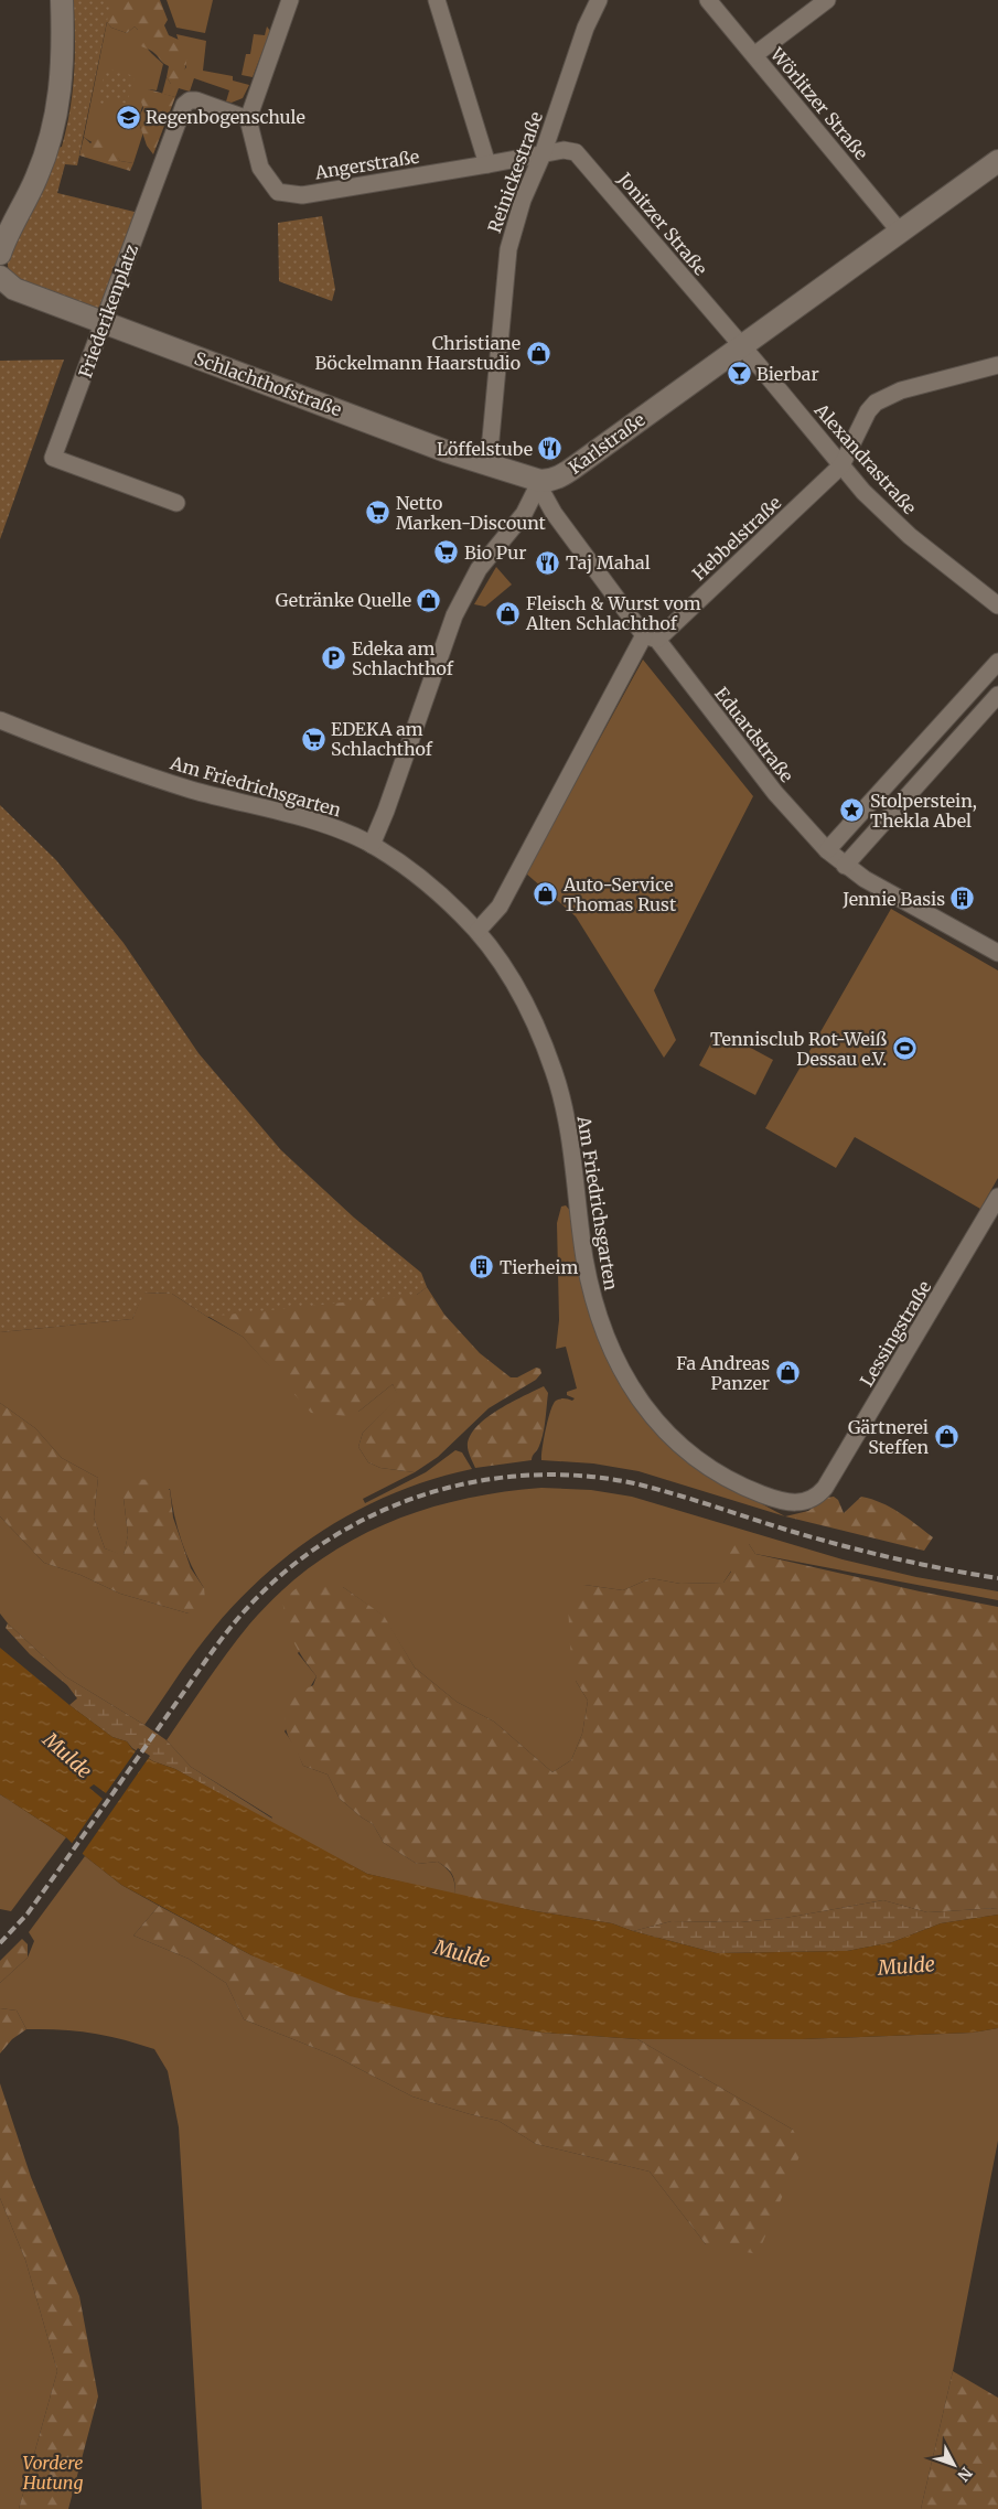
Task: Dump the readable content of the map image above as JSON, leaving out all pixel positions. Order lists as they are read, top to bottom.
{
  "streets": {
    "main road": ["Schlachthofstraße", "Karlstraße"],
    "street": [
      "Wörlitzer Straße",
      "Angerstraße",
      "Reinickestraße",
      "Jonitzer Straße",
      "Friederikenplatz",
      "Alexandrastraße",
      "Hebbelstraße",
      "Eduardstraße",
      "Am Friedrichsgarten",
      "Lessingstraße"
    ]
  },
  "crossings": [
    ["Wörlitzer Straße", "Karlstraße"],
    ["Angerstraße", "Reinickestraße"],
    ["Angerstraße", "Jonitzer Straße"],
    ["Angerstraße", "Friederikenplatz"],
    ["Reinickestraße", "Jonitzer Straße"],
    ["Reinickestraße", "Schlachthofstraße"],
    ["Jonitzer Straße", "Karlstraße"],
    ["Jonitzer Straße", "Alexandrastraße"],
    ["Friederikenplatz", "Schlachthofstraße"],
    ["Schlachthofstraße", "Karlstraße"],
    ["Schlachthofstraße", "Eduardstraße"],
    ["Karlstraße", "Alexandrastraße"],
    ["Karlstraße", "Eduardstraße"],
    ["Alexandrastraße", "Hebbelstraße"],
    ["Hebbelstraße", "Eduardstraße"],
    ["Am Friedrichsgarten", "Lessingstraße"]
  ],
  "water": ["Mulde"],
  "parks": ["Vordere Hutung"],
  "places": {
    "school or university": ["Regenbogenschule"],
    "shop": [
      "Christiane Böckelmann Haarstudio",
      "Getränke Quelle",
      "Fleisch & Wurst vom Alten Schlachthof",
      "Auto-Service Thomas Rust",
      "Fa Andreas Panzer",
      "Gärtnerei Steffen"
    ],
    "bar": ["Bierbar"],
    "restaurant": ["Löffelstube", "Taj Mahal"],
    "supermarket": ["Netto Marken-Discount", "Bio Pur", "EDEKA am Schlachthof"],
    "parking": ["Edeka am Schlachthof"],
    "place": ["Stolperstein, Thekla Abel"],
    "building": ["Jennie Basis", "Tierheim"],
    "sports": ["Tennisclub Rot-Weiß Dessau e.V."]
  },
  "north": "bottom right"
}
